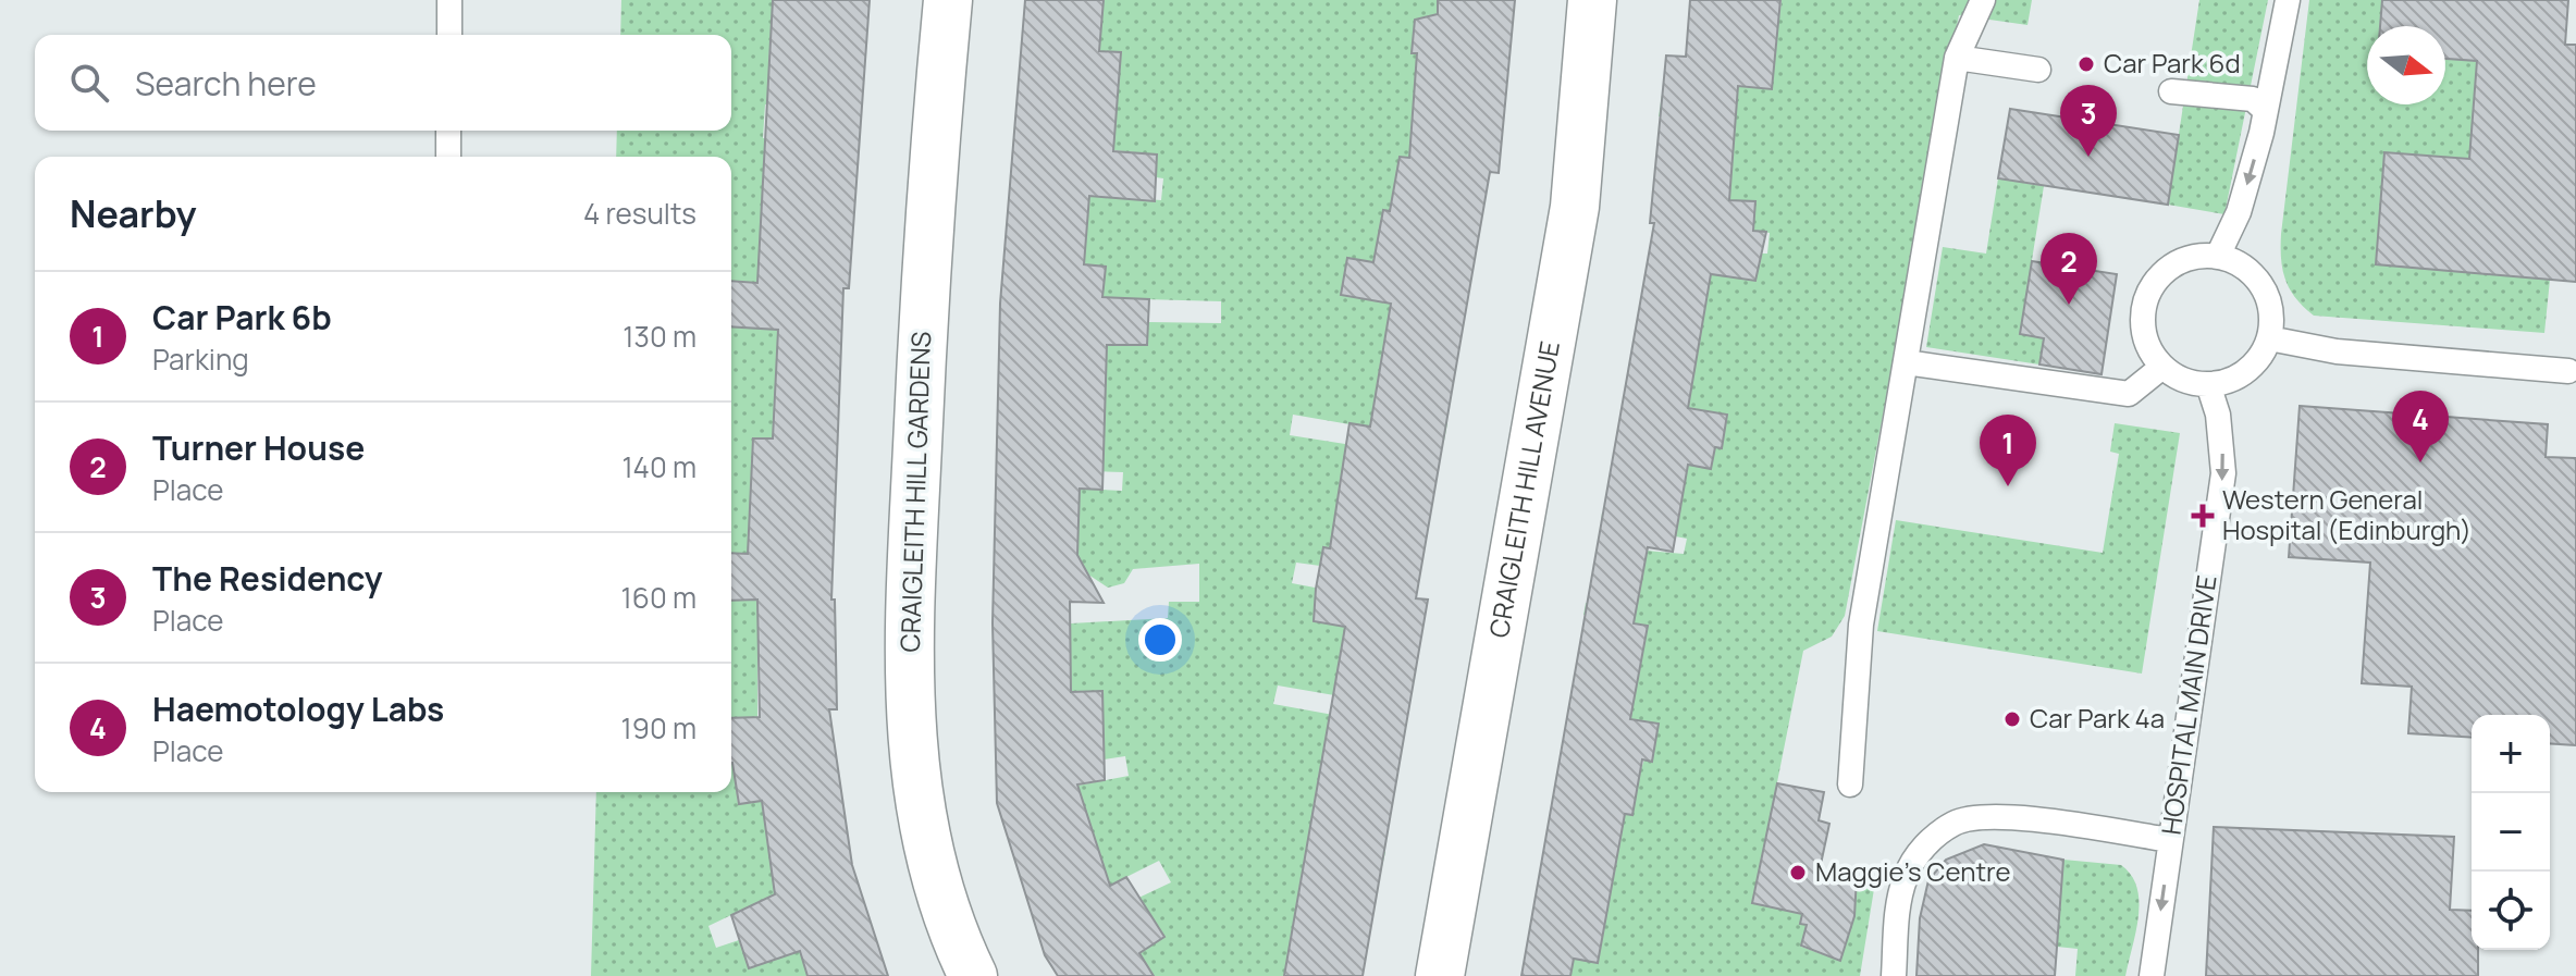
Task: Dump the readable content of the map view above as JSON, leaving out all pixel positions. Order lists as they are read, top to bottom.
{
  "streets": {
    "street": ["CRAIGLEITH HILL AVENUE", "CRAIGLEITH HILL GARDENS"],
    "lane": ["HOSPITAL MAIN DRIVE"]
  },
  "one_way": ["HOSPITAL MAIN DRIVE"],
  "places": {
    "other": ["Car Park 6d", "Car Park 4a", "Maggie's Centre"],
    "health": ["Western General Hospital (Edinburgh)"]
  },
  "north": "right",
  "page": {
    "search": "Search here",
    "pins": [
      "3",
      "2",
      "4",
      "1"
    ],
    "heading": ["Nearby", "4 results"],
    "list": [
      {
        "mark": "1",
        "name": "Car Park 6b",
        "note": "Parking",
        "value": "130 m"
      },
      {
        "mark": "2",
        "name": "Turner House",
        "note": "Place",
        "value": "140 m"
      },
      {
        "mark": "3",
        "name": "The Residency",
        "note": "Place",
        "value": "160 m"
      },
      {
        "mark": "4",
        "name": "Haemotology Labs",
        "note": "Place",
        "value": "190 m"
      }
    ],
    "map_buttons": ["+", "−"]
  }
}
